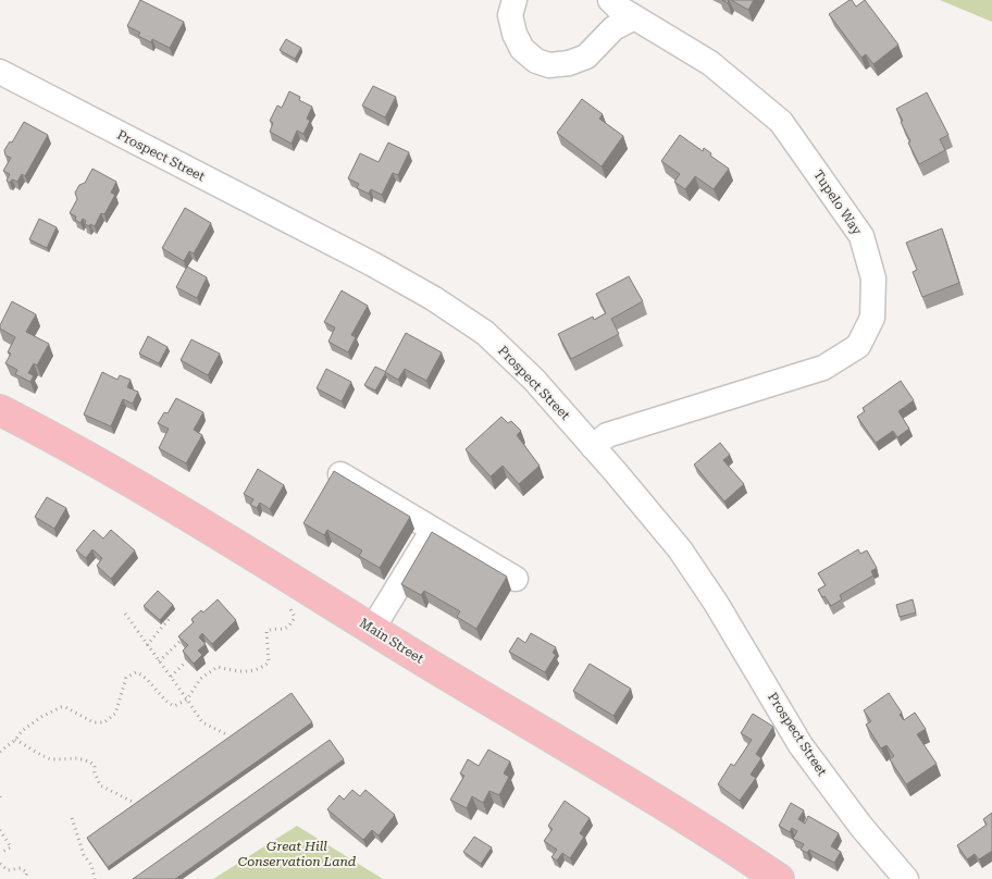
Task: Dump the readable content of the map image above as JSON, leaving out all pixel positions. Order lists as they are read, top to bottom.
{
  "streets": {
    "main road": ["Main Street"],
    "street": ["Prospect Street", "Tupelo Way"]
  },
  "crossings": [
    ["Prospect Street", "Tupelo Way"]
  ],
  "parks": ["Great Hill Conservation Land"]
}
